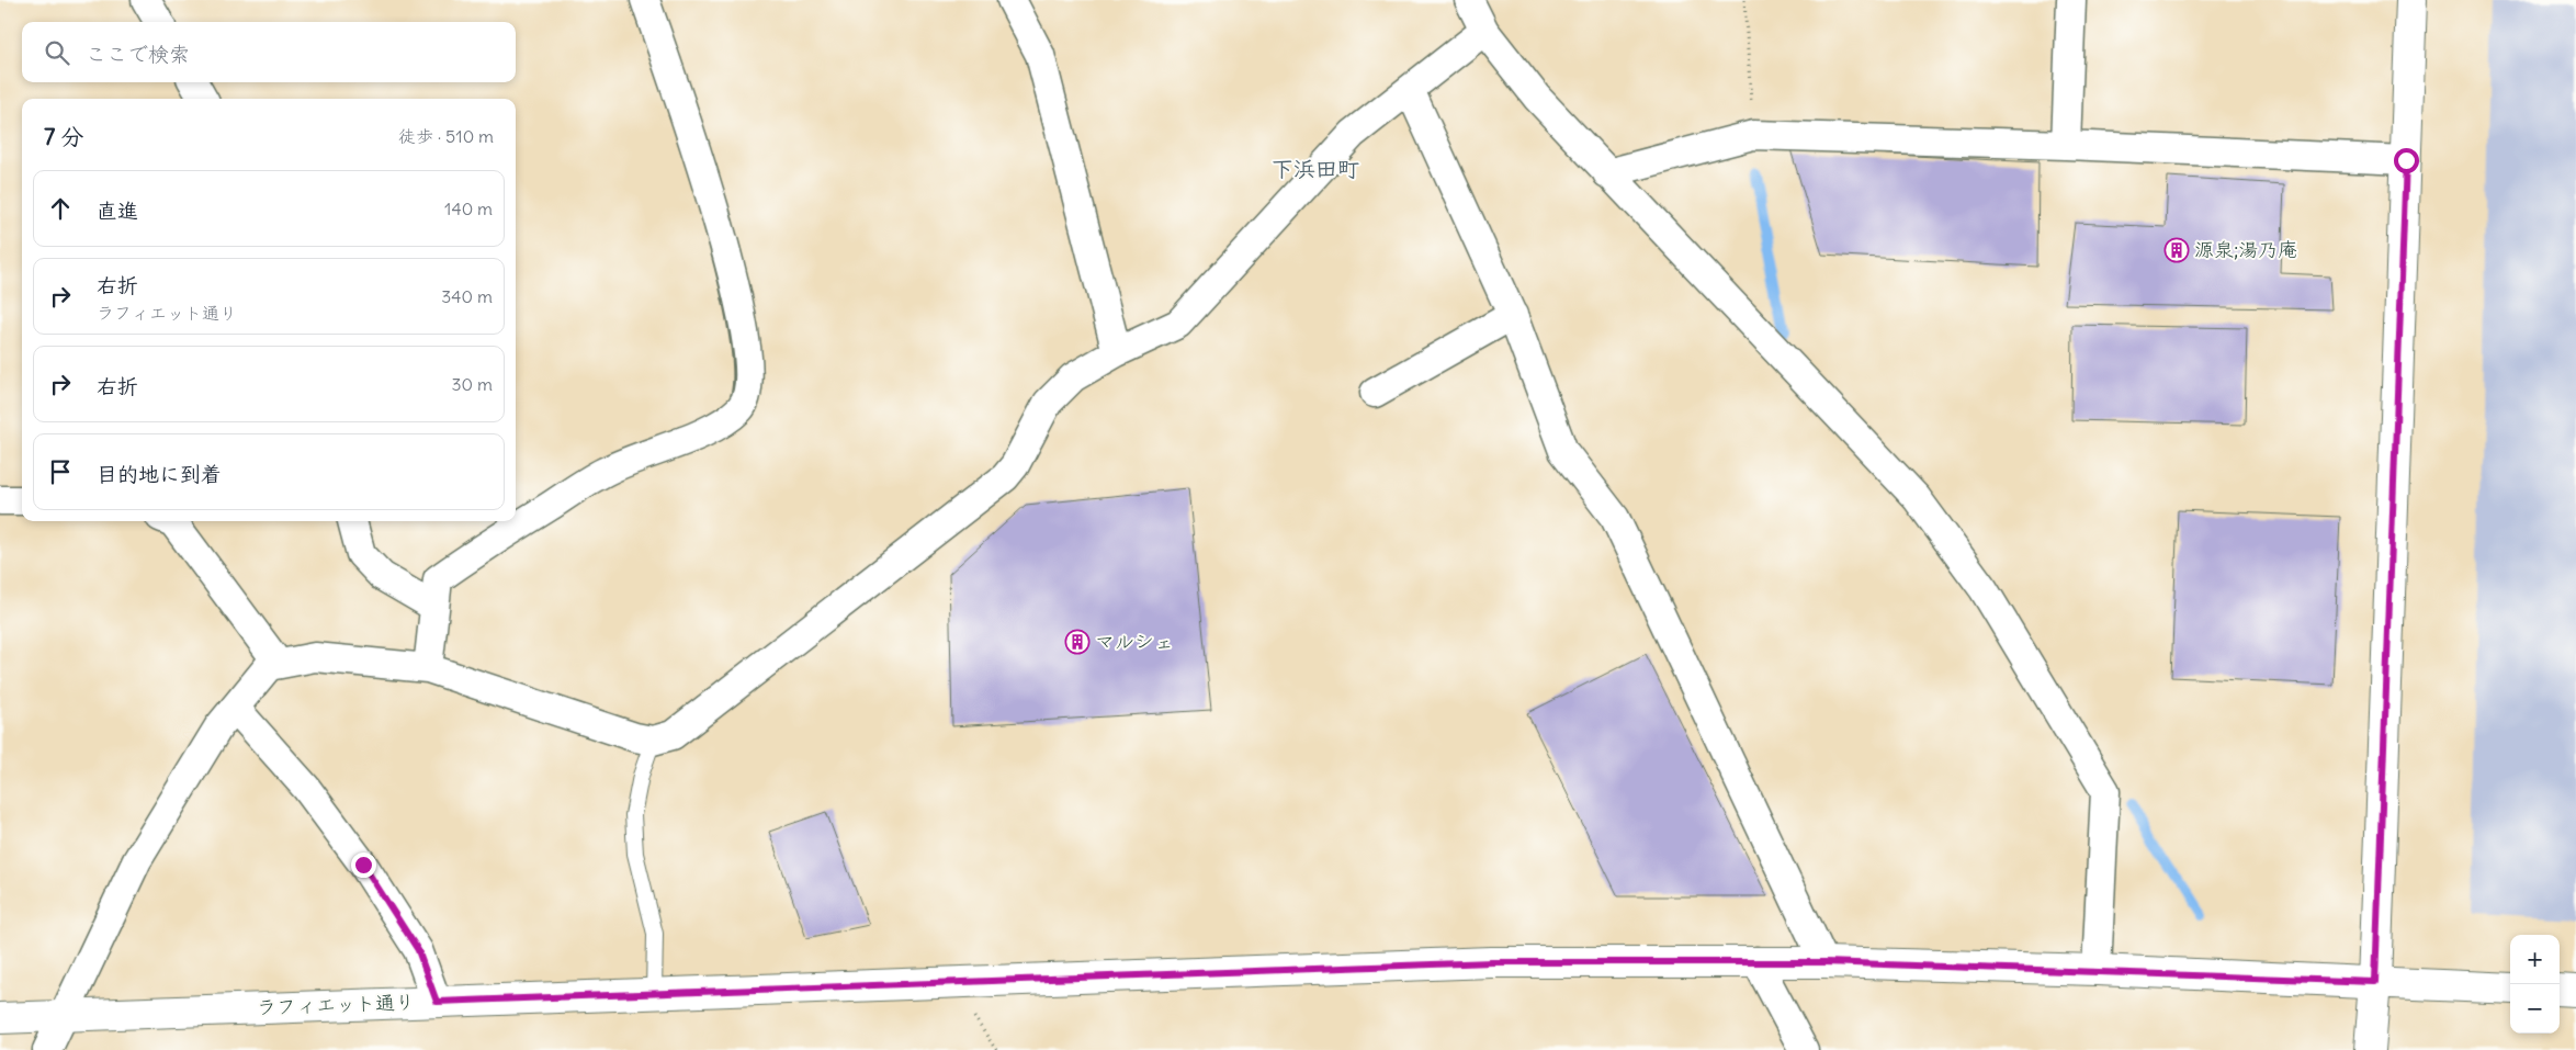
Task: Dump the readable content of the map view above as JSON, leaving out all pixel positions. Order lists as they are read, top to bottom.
{
  "streets": {
    "street": ["ラフィエット通り"]
  },
  "districts": ["下浜田町"],
  "places": {
    "building": ["源泉;湯乃庵", "マルシェ"]
  },
  "page": {
    "search": "ここで検索",
    "heading": ["7 分", "徒歩 · 510 m"],
    "list": [
      ["直進", "140 m"],
      ["右折", "ラフィエット通り", "340 m"],
      ["右折", "30 m"],
      "目的地に到着"
    ],
    "map_buttons": ["+", "−"]
  }
}
